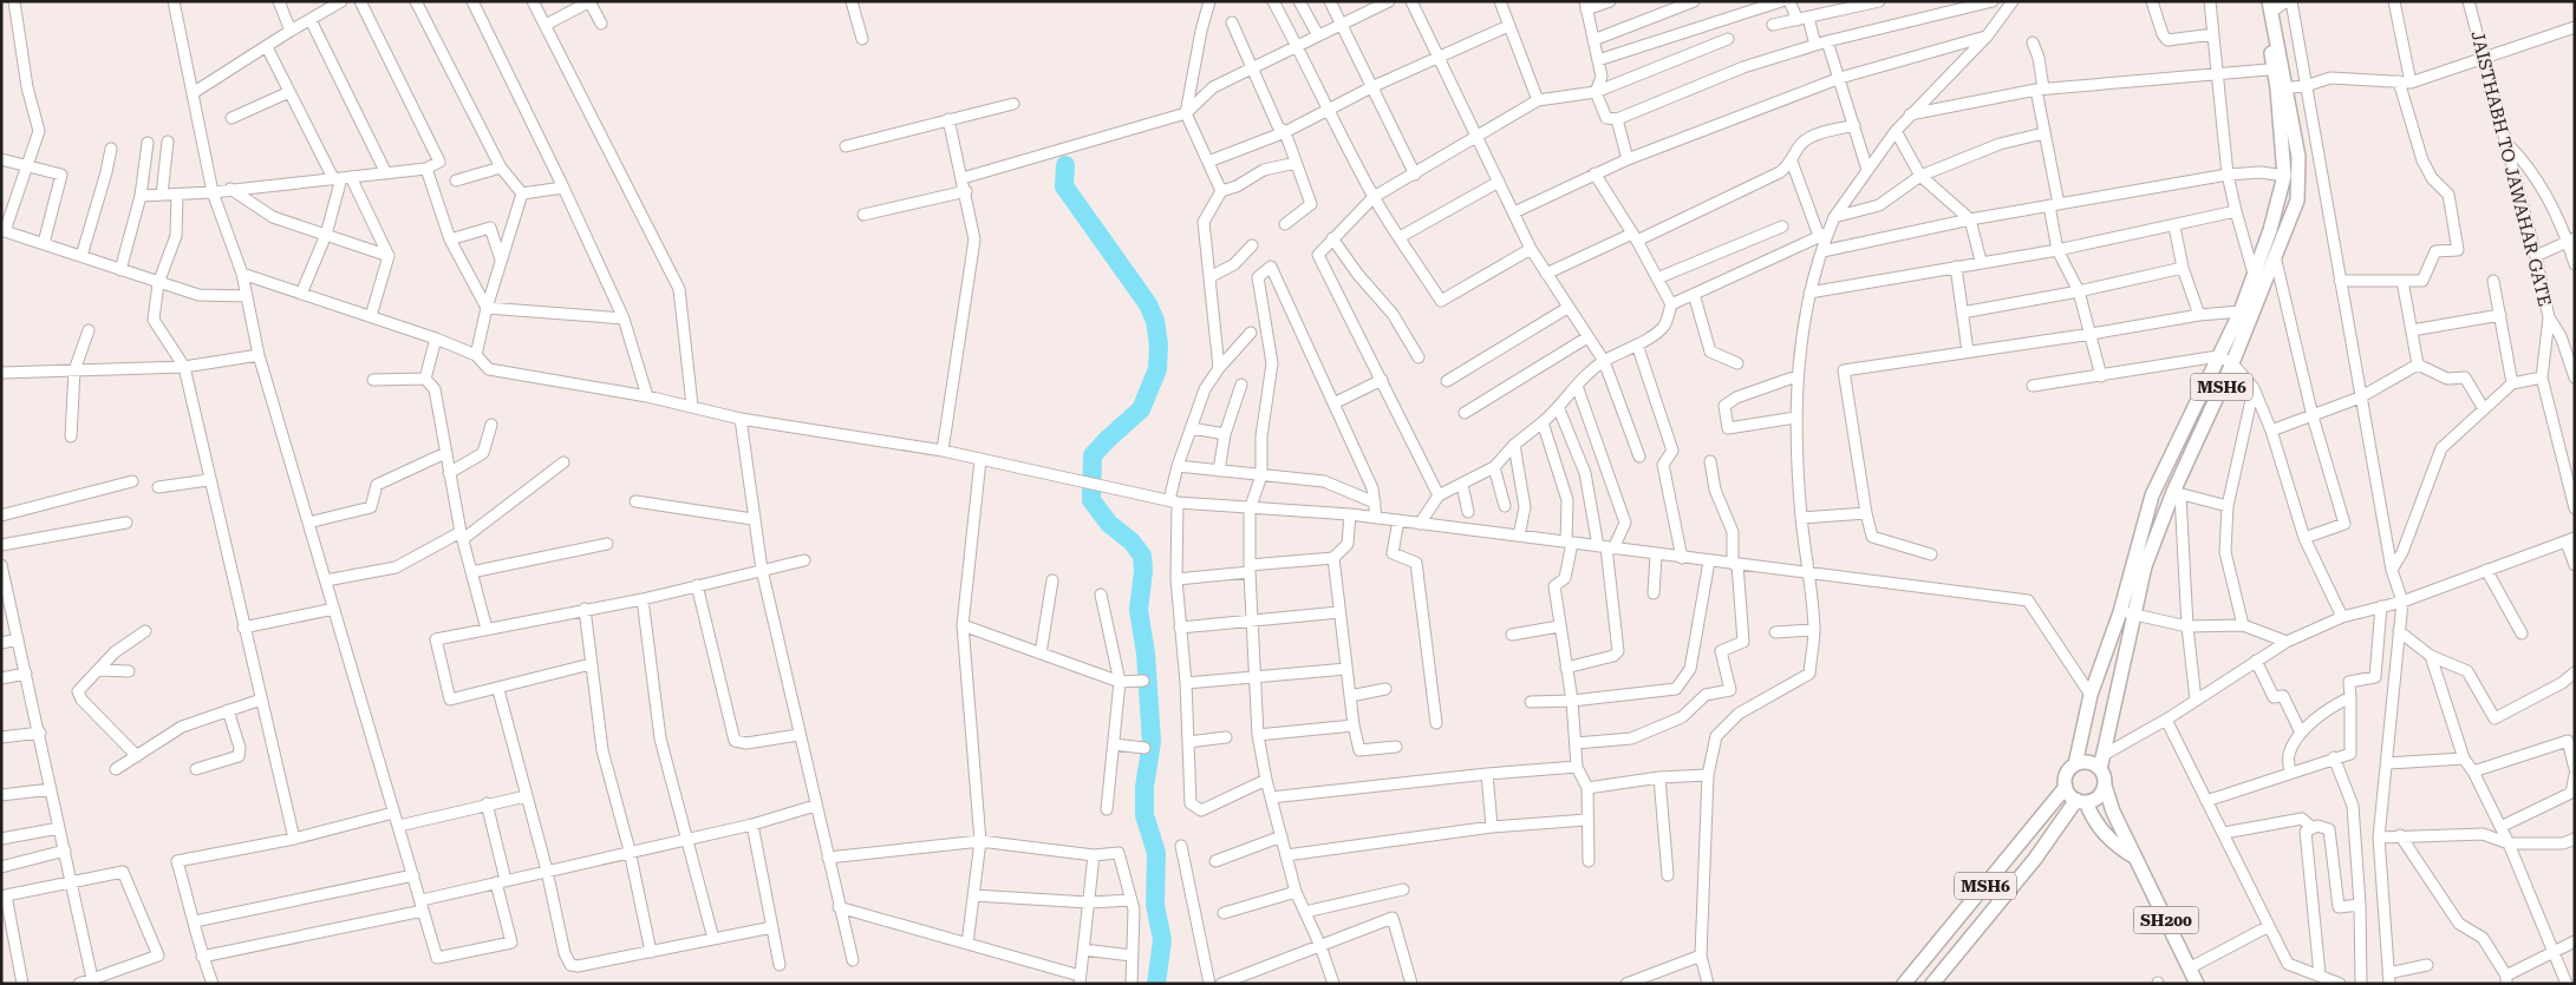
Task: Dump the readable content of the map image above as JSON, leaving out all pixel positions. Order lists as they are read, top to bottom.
{
  "streets": {
    "main road": ["MSH6", "SH200"],
    "street": ["JAISTHABH TO JAWAHAR GATE"]
  },
  "crossings": [
    ["MSH6", "SH200"]
  ]
}
